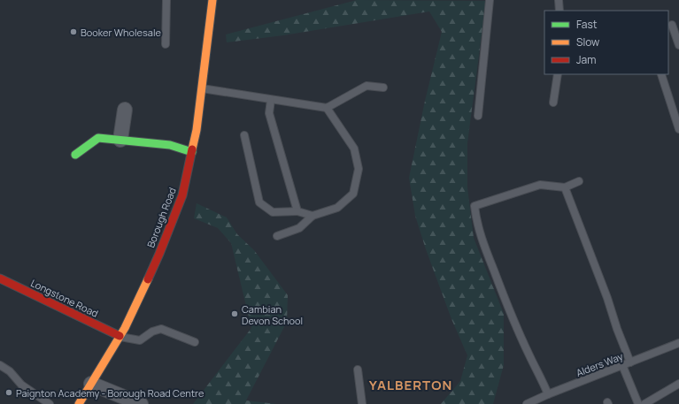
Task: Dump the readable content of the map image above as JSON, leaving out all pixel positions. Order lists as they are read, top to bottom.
{
  "streets": {
    "main road": ["Borough Road", "Longstone Road"],
    "lane": ["Alders Way"]
  },
  "crossings": [
    ["Borough Road", "Longstone Road"]
  ],
  "districts": ["YALBERTON"],
  "places": ["Booker Wholesale", "Cambian Devon School", "Paignton Academy - Borough Road Centre"],
  "legend": ["Fast", "Slow", "Jam"]
}
